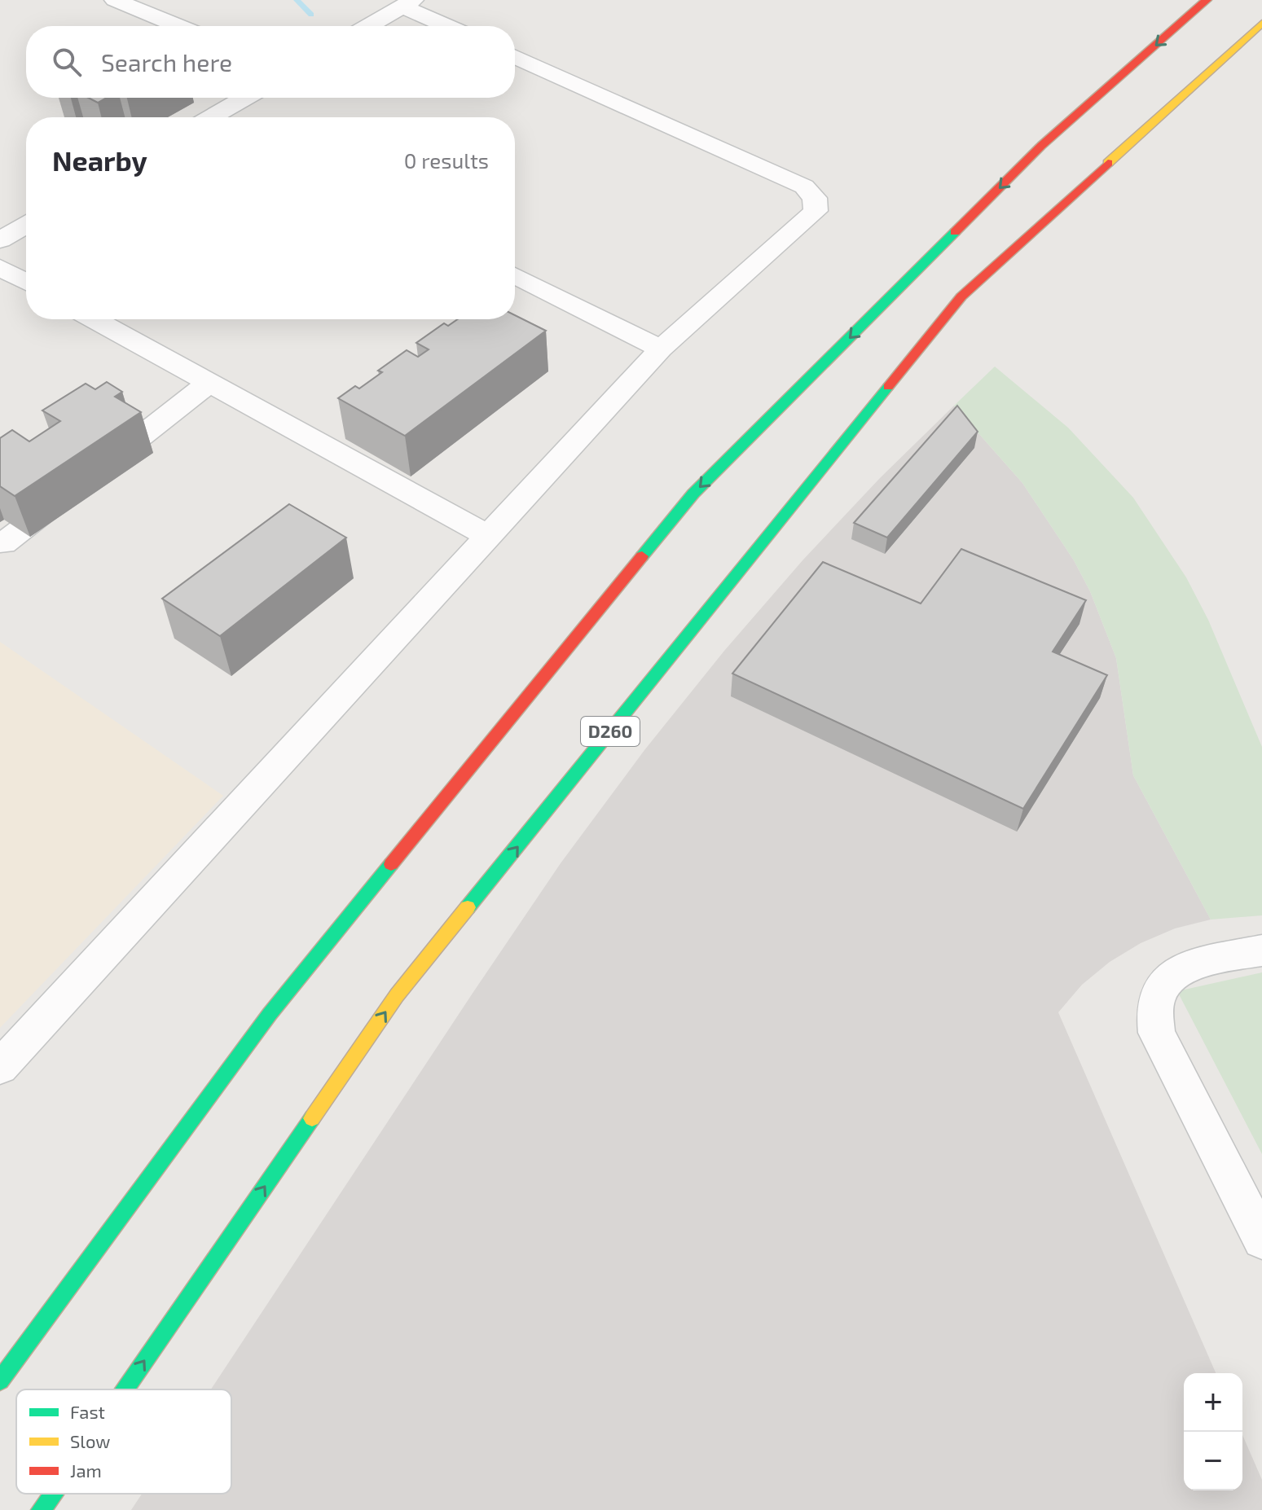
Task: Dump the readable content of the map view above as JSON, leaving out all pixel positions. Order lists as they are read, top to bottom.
{
  "streets": {
    "highway": ["D260"]
  },
  "legend": ["Fast", "Slow", "Jam"],
  "page": {
    "search": "Search here",
    "heading": ["Nearby", "0 results"],
    "map_buttons": ["+", "−"]
  }
}
